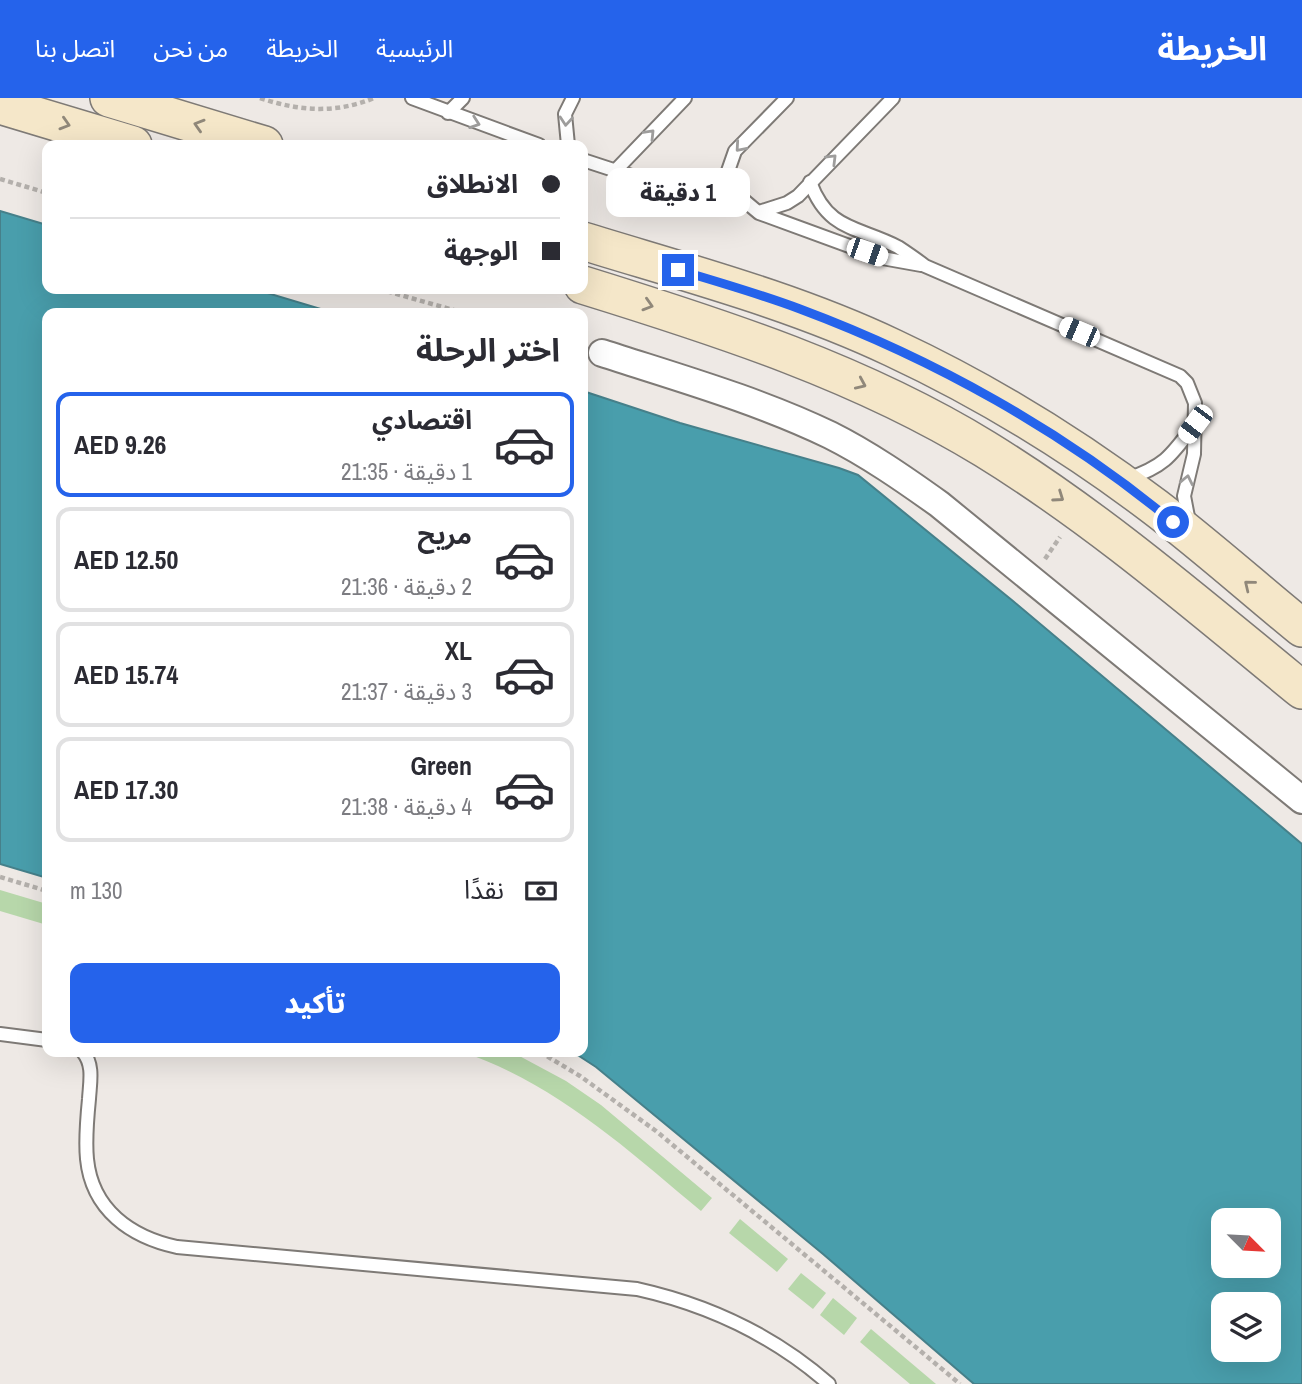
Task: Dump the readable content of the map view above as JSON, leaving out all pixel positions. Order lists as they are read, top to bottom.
{
  "north": "bottom right",
  "page": {
    "header": "الخريطة",
    "nav": [
      "الرئيسية",
      "الخريطة",
      "من نحن",
      "اتصل بنا"
    ],
    "banner": ["الانطلاق", "الوجهة"],
    "bubble": "1 دقيقة",
    "heading": "اختر الرحلة",
    "list": [
      {
        "name": "اقتصادي",
        "note": "1 دقيقة · 21:35",
        "value": "AED 9.26"
      },
      {
        "name": "مريح",
        "note": "2 دقيقة · 21:36",
        "value": "AED 12.50"
      },
      {
        "name": "XL",
        "note": "3 دقيقة · 21:37",
        "value": "AED 15.74"
      },
      {
        "name": "Green",
        "note": "4 دقيقة · 21:38",
        "value": "AED 17.30"
      }
    ],
    "pay": ["نقدًا", "130 m"],
    "buttons": "تأكيد"
  }
}
